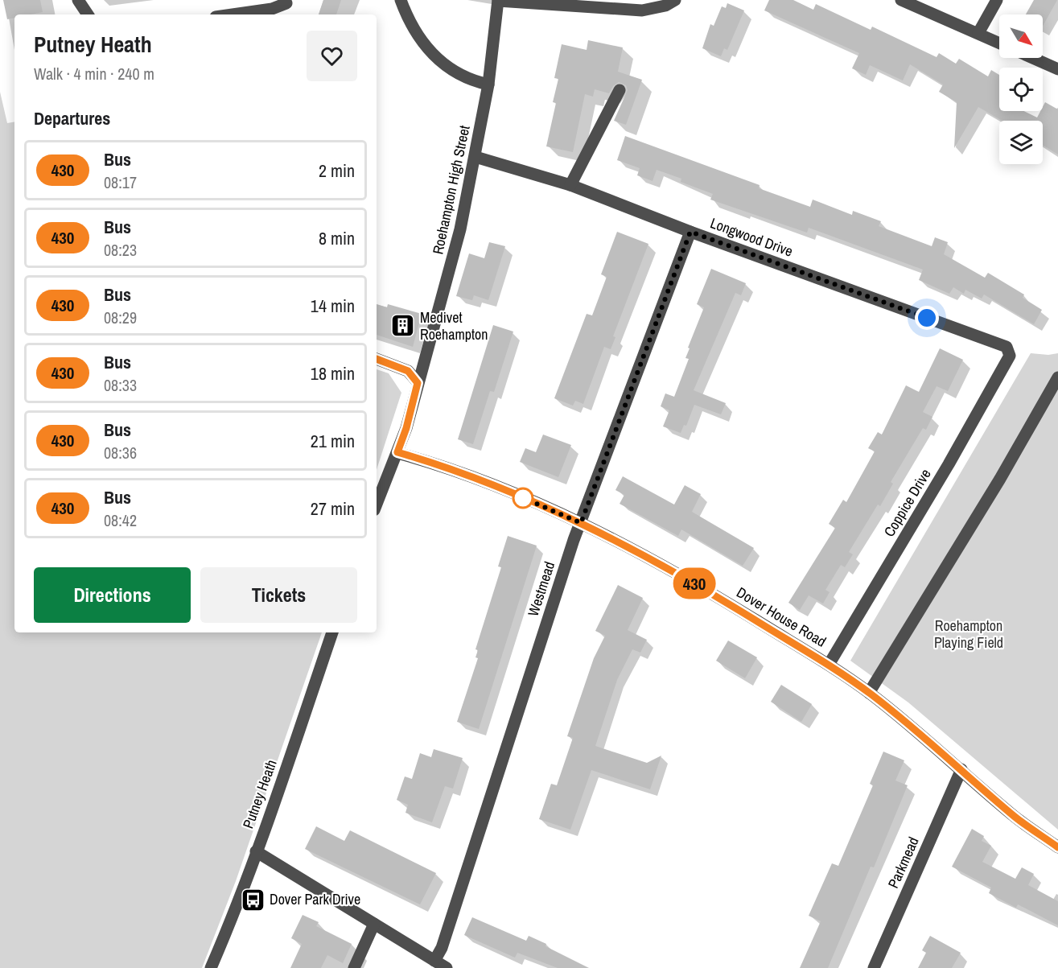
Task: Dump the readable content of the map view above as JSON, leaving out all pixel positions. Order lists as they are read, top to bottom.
{
  "streets": {
    "street": [
      "Roehampton High Street",
      "Longwood Drive",
      "Coppice Drive",
      "Westmead",
      "Dover House Road",
      "Putney Heath",
      "Parkmead"
    ]
  },
  "crossings": [
    ["Roehampton High Street", "Longwood Drive"],
    ["Longwood Drive", "Coppice Drive"],
    ["Longwood Drive", "Westmead"],
    ["Coppice Drive", "Dover House Road"],
    ["Westmead", "Dover House Road"],
    ["Dover House Road", "Parkmead"]
  ],
  "parks": ["Roehampton Playing Field"],
  "places": {
    "building": ["Medivet Roehampton"],
    "bus stop": ["Dover Park Drive"]
  },
  "lines": ["bus line 430"],
  "north": "bottom right",
  "page": {
    "on_map": "430",
    "heading": [
      ["Putney Heath", "Walk · 4 min · 240 m"],
      "Departures"
    ],
    "list": [
      {
        "mark": "430",
        "name": "Bus",
        "note": "08:17",
        "value": "2 min"
      },
      {
        "mark": "430",
        "name": "Bus",
        "note": "08:23",
        "value": "8 min"
      },
      {
        "mark": "430",
        "name": "Bus",
        "note": "08:29",
        "value": "14 min"
      },
      {
        "mark": "430",
        "name": "Bus",
        "note": "08:33",
        "value": "18 min"
      },
      {
        "mark": "430",
        "name": "Bus",
        "note": "08:36",
        "value": "21 min"
      },
      {
        "mark": "430",
        "name": "Bus",
        "note": "08:42",
        "value": "27 min"
      }
    ],
    "buttons": ["Directions", "Tickets"]
  }
}
